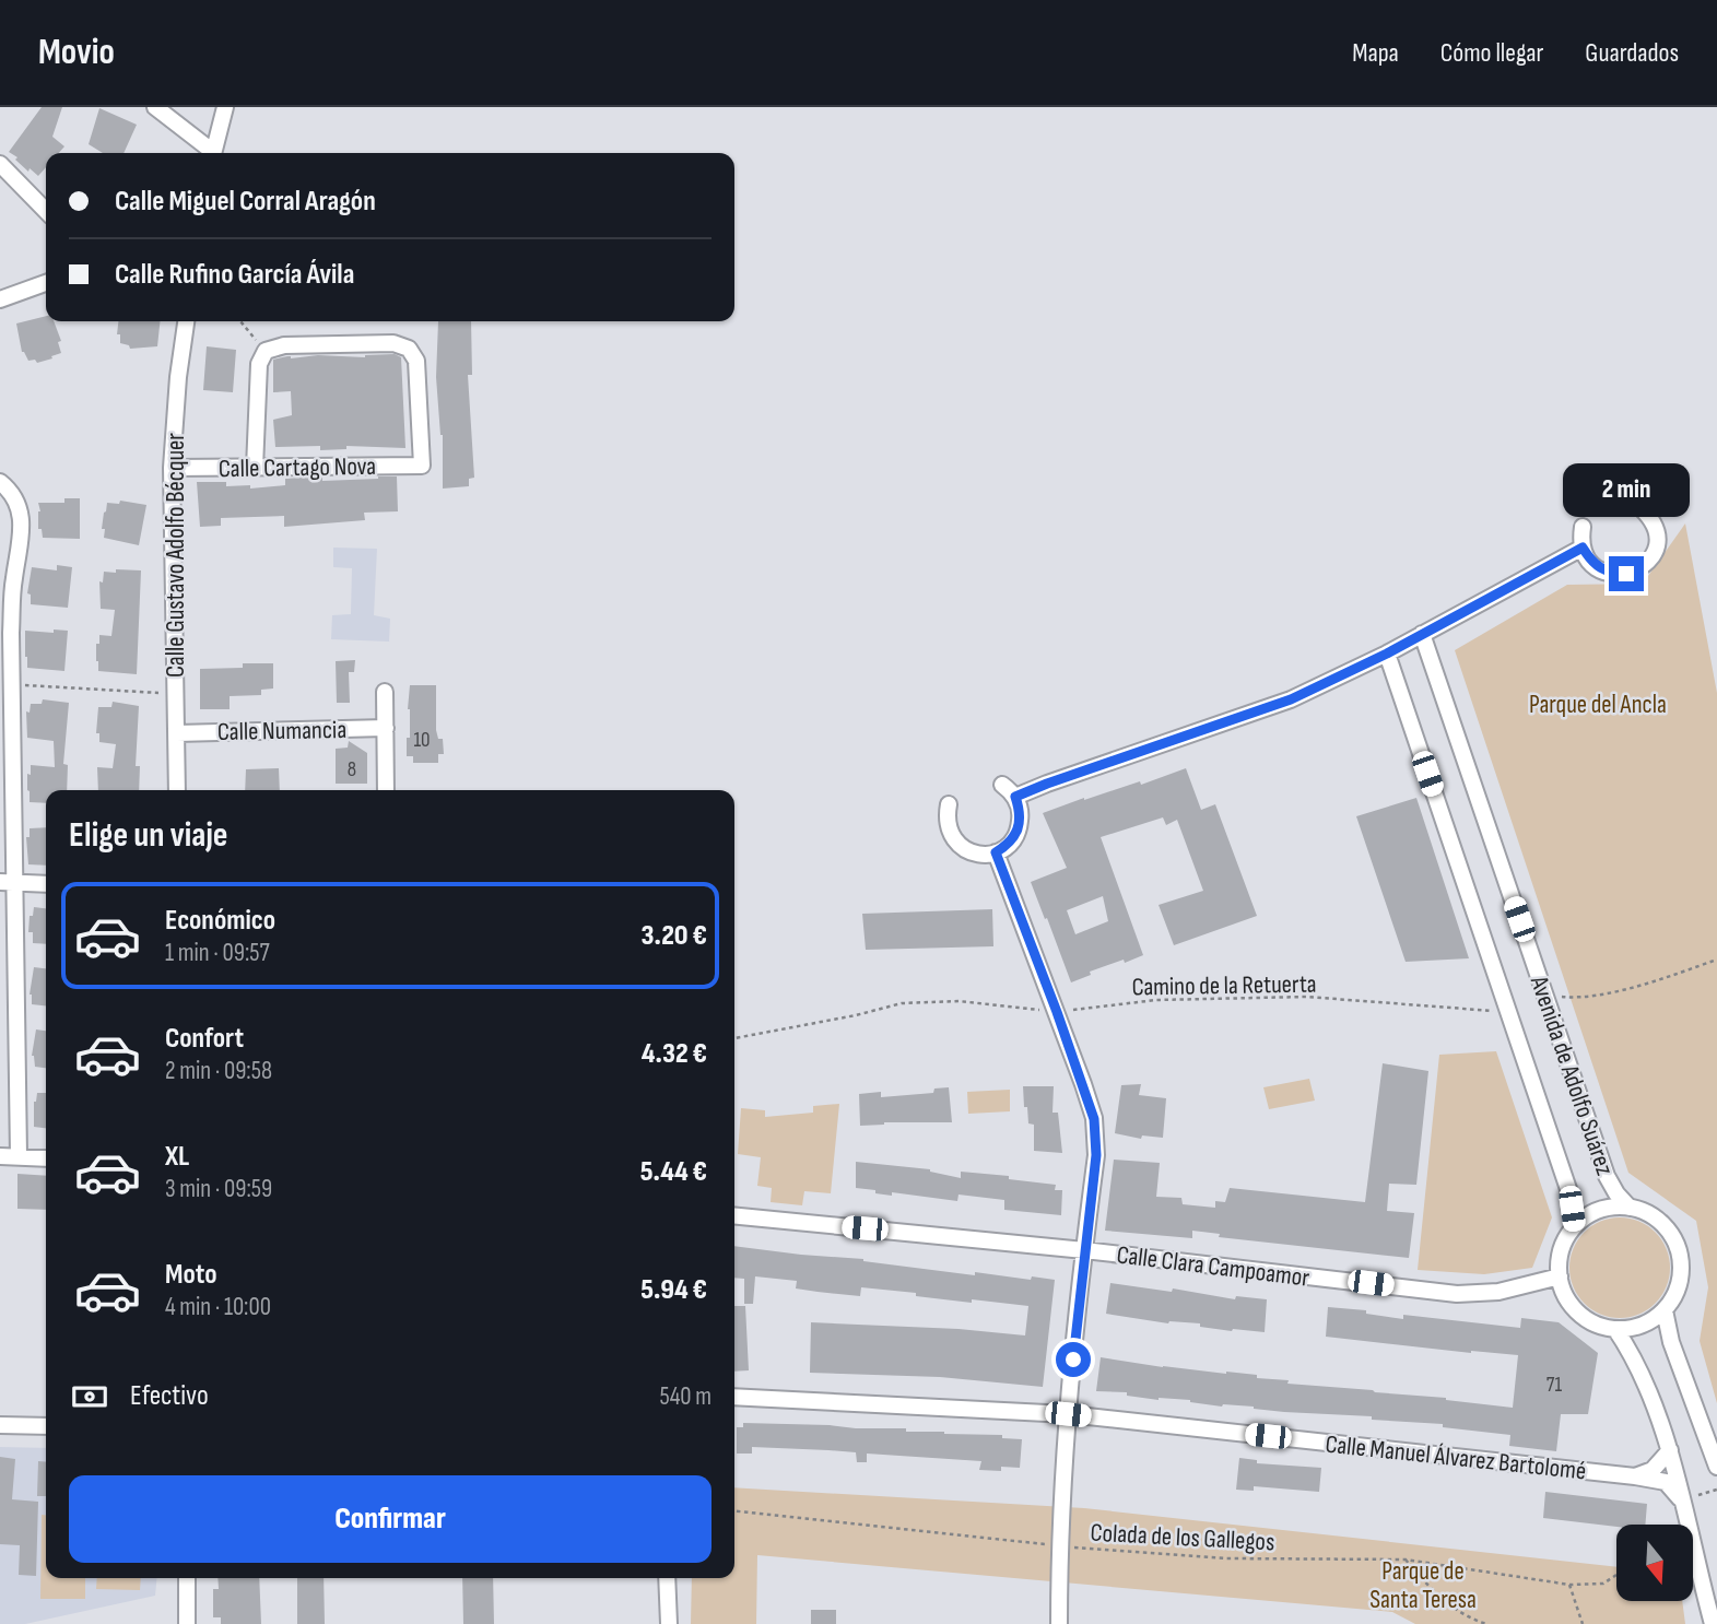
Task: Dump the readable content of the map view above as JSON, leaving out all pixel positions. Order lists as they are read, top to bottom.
{
  "streets": {
    "street": [
      "Calle Cartago Nova",
      "Calle Gustavo Adolfo Bécquer",
      "Calle Numancia",
      "Avenida de Adolfo Suárez",
      "Calle Clara Campoamor",
      "Calle Manuel Álvarez Bartolomé"
    ],
    "path": ["Camino de la Retuerta", "Colada de los Gallegos"]
  },
  "crossings": [
    ["Calle Cartago Nova", "Calle Gustavo Adolfo Bécquer"],
    ["Calle Gustavo Adolfo Bécquer", "Calle Numancia"],
    ["Camino de la Retuerta", "Avenida de Adolfo Suárez"],
    ["Avenida de Adolfo Suárez", "Calle Clara Campoamor"]
  ],
  "parks": ["Parque del Ancla", "Parque de Santa Teresa"],
  "house_numbers": ["10", "8", "71"],
  "north": "bottom",
  "page": {
    "header": "Movio",
    "nav": ["Mapa", "Cómo llegar", "Guardados"],
    "banner": ["Calle Miguel Corral Aragón", "Calle Rufino García Ávila"],
    "bubble": "2 min",
    "heading": "Elige un viaje",
    "list": [
      {
        "name": "Económico",
        "note": "1 min · 09:57",
        "value": "3.20 €"
      },
      {
        "name": "Confort",
        "note": "2 min · 09:58",
        "value": "4.32 €"
      },
      {
        "name": "XL",
        "note": "3 min · 09:59",
        "value": "5.44 €"
      },
      {
        "name": "Moto",
        "note": "4 min · 10:00",
        "value": "5.94 €"
      }
    ],
    "pay": ["Efectivo", "540 m"],
    "buttons": "Confirmar"
  }
}
